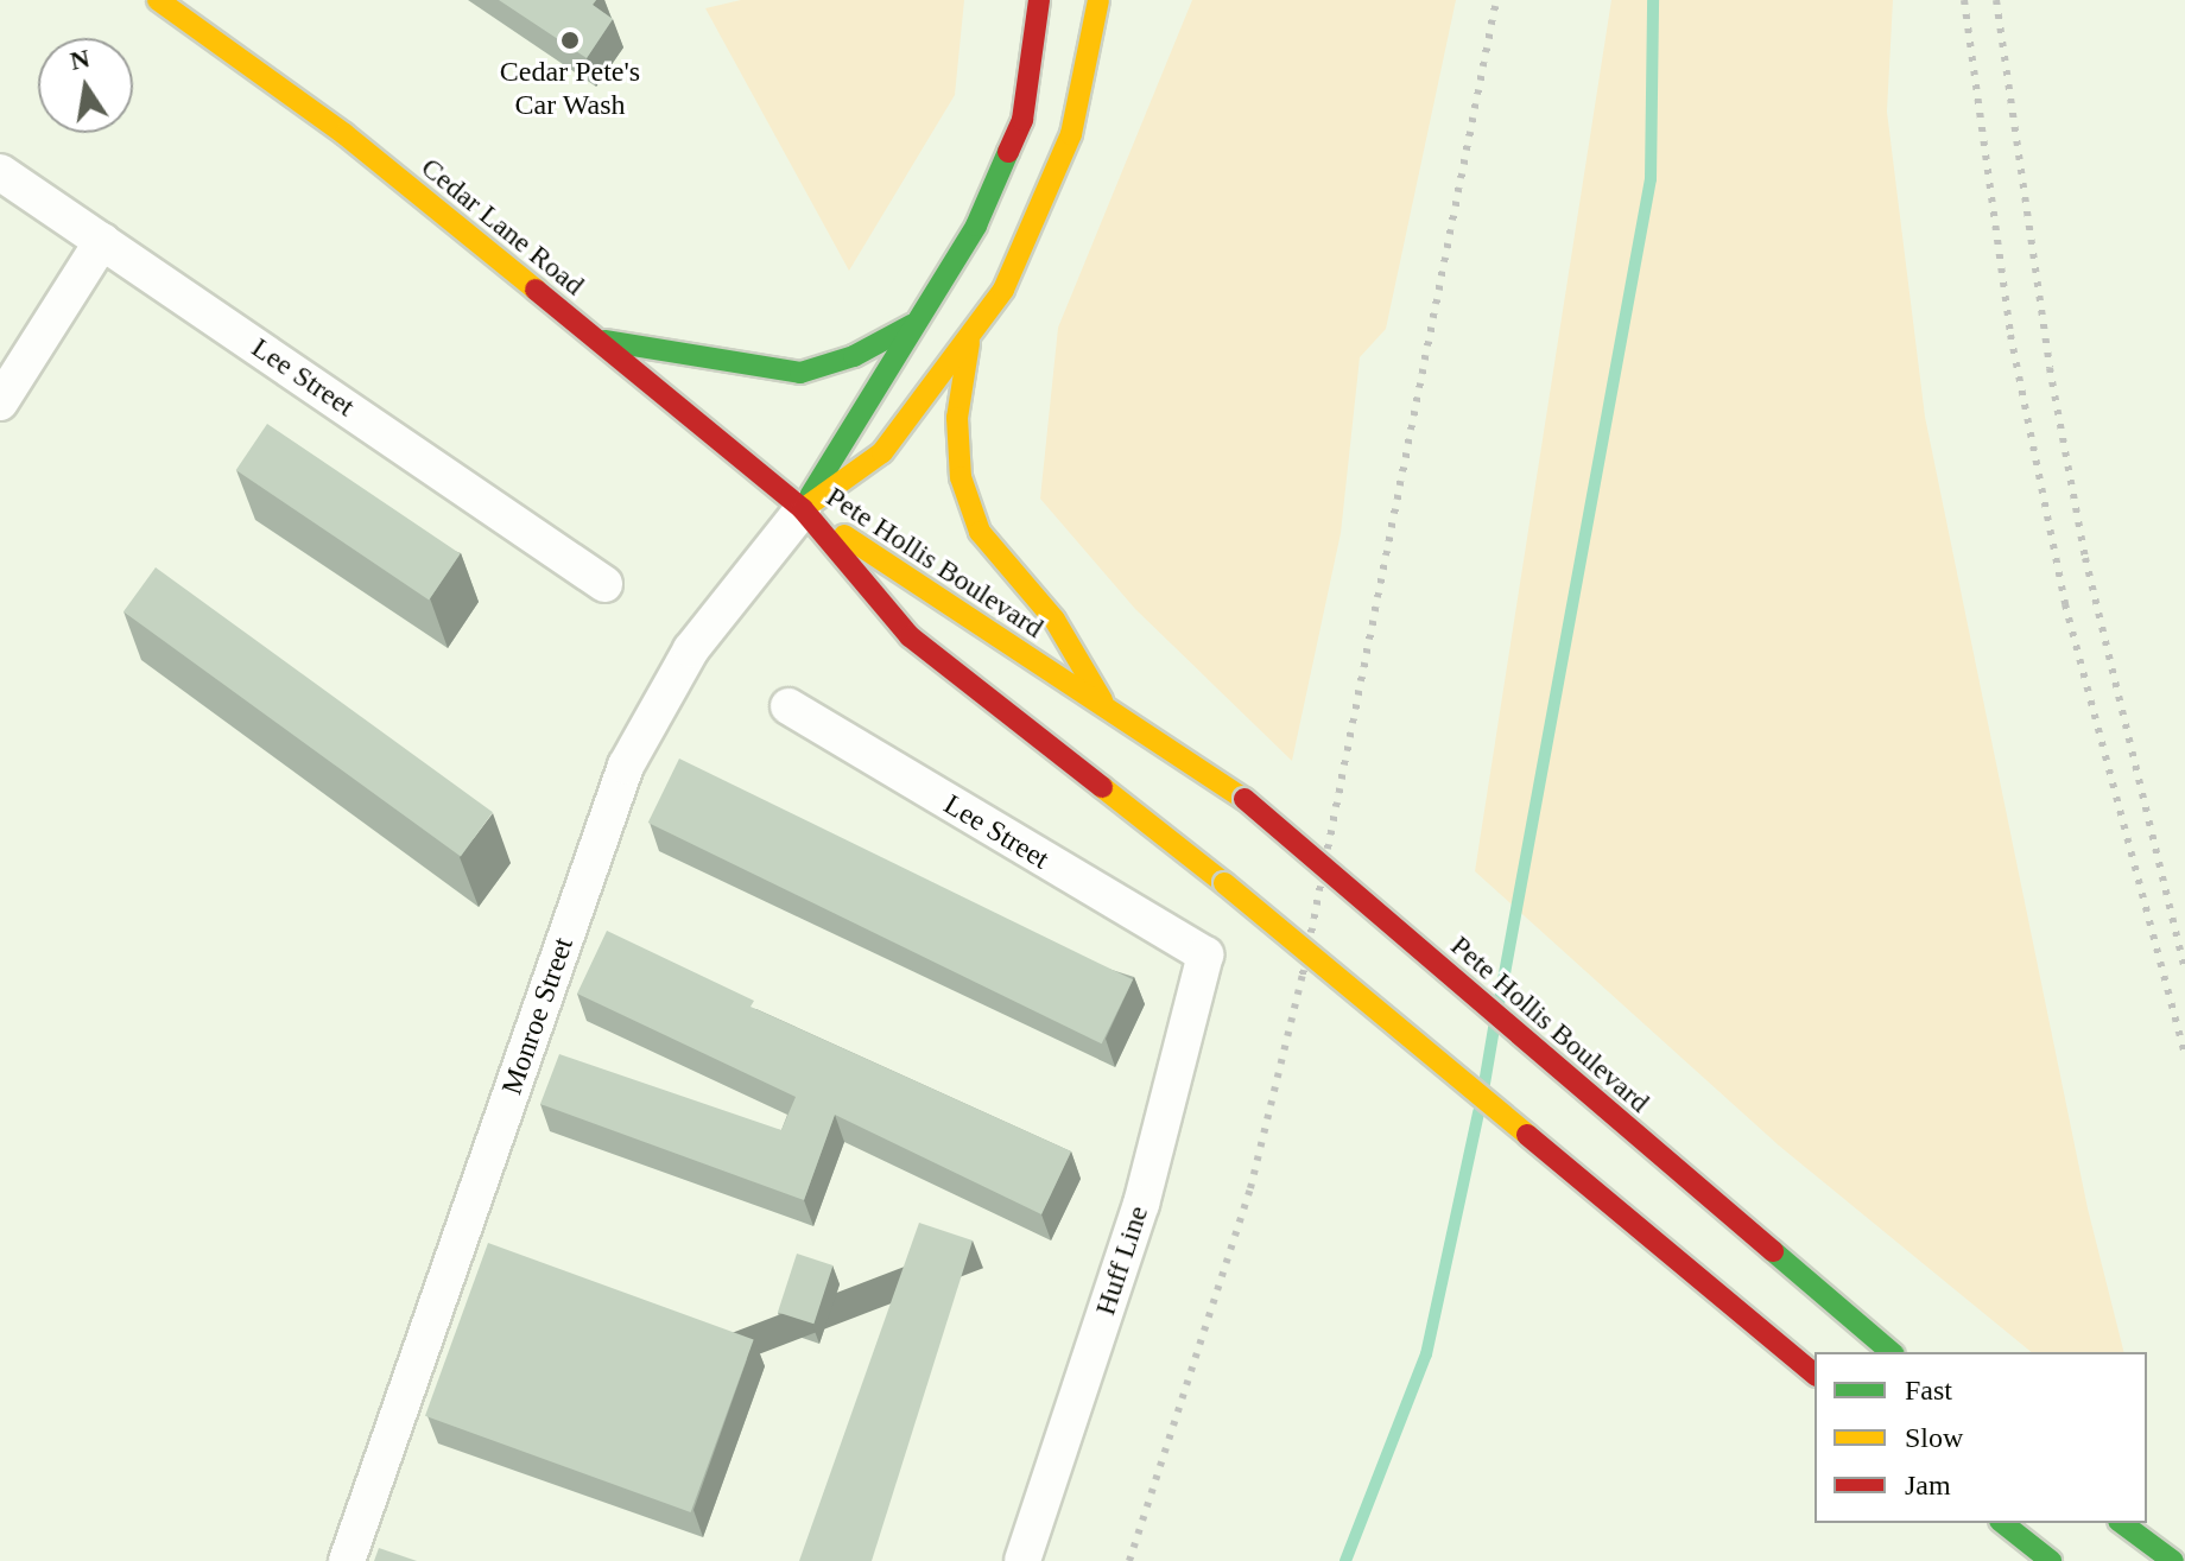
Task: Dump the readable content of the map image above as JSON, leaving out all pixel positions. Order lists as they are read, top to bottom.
{
  "streets": {
    "main road": ["Cedar Lane Road", "Pete Hollis Boulevard"],
    "street": ["Lee Street", "Monroe Street", "Huff Line"]
  },
  "crossings": [
    ["Cedar Lane Road", "Pete Hollis Boulevard"],
    ["Cedar Lane Road", "Monroe Street"],
    ["Lee Street", "Huff Line"],
    ["Pete Hollis Boulevard", "Monroe Street"]
  ],
  "places": ["Cedar Pete's Car Wash"],
  "legend": ["Fast", "Slow", "Jam"],
  "north": "top"
}
